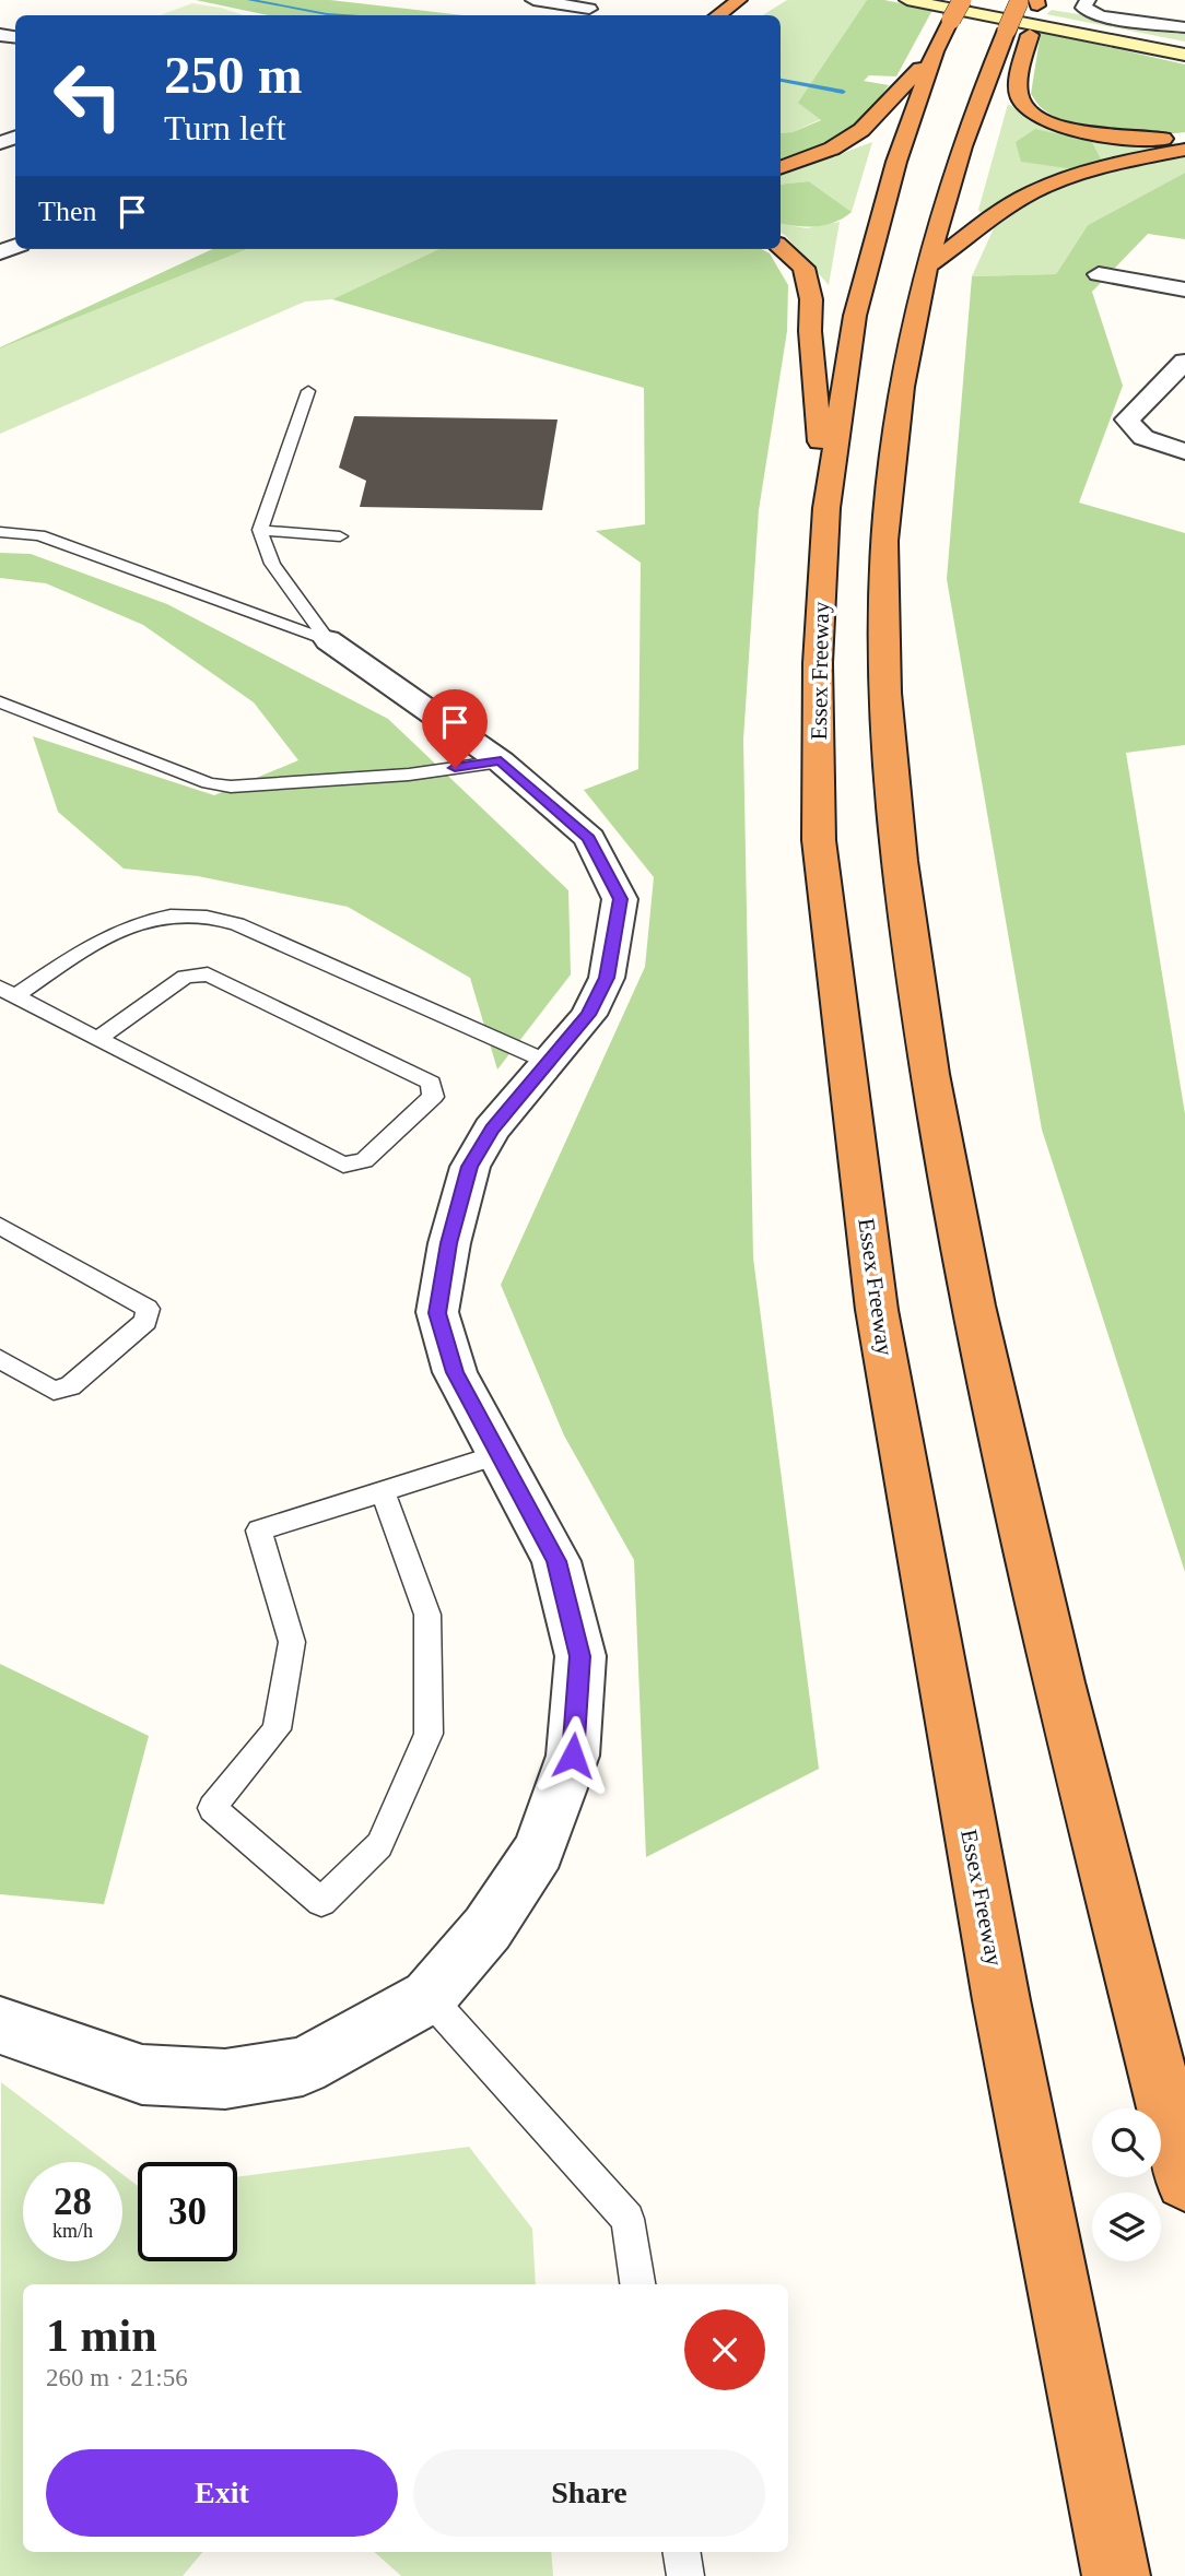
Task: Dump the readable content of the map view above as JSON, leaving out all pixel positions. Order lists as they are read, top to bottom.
{
  "streets": {
    "highway": ["Essex Freeway"]
  },
  "page": {
    "turn": ["250 m", "Turn left"],
    "then": "Then",
    "speed": "28 km/h",
    "limit": "30",
    "heading": ["1 min", "260 m · 21:56"],
    "buttons": ["Exit", "Share"]
  }
}
